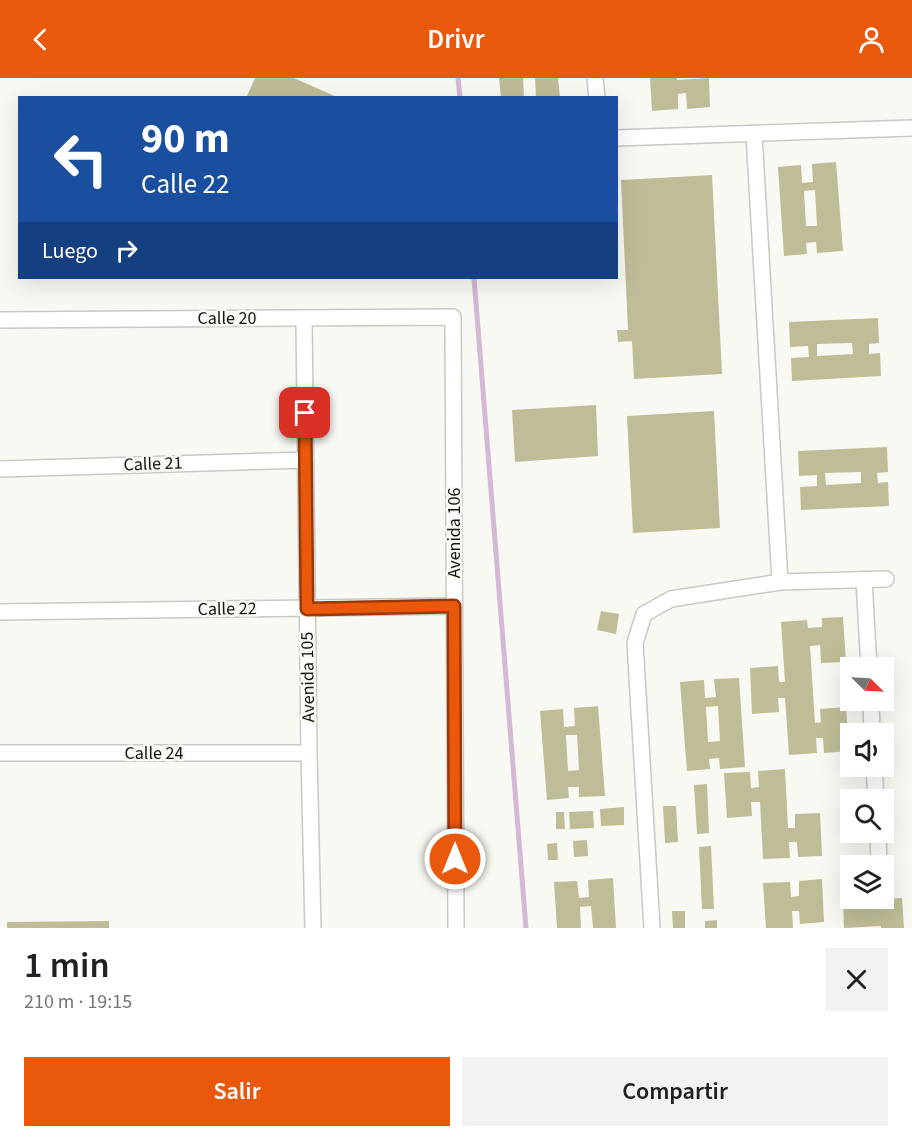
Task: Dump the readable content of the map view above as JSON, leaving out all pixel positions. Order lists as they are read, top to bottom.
{
  "streets": {
    "street": [
      "Calle 20",
      "Calle 21",
      "Avenida 106",
      "Calle 22",
      "Avenida 105",
      "Calle 24"
    ]
  },
  "crossings": [
    ["Calle 20", "Avenida 106"],
    ["Calle 20", "Avenida 105"],
    ["Calle 21", "Avenida 105"],
    ["Avenida 106", "Calle 22"],
    ["Calle 22", "Avenida 105"],
    ["Avenida 105", "Calle 24"]
  ],
  "north": "bottom right",
  "page": {
    "header": "Drivr",
    "turn": ["90 m", "Calle 22"],
    "then": "Luego",
    "heading": ["1 min", "210 m · 19:15"],
    "buttons": ["Salir", "Compartir"]
  }
}
